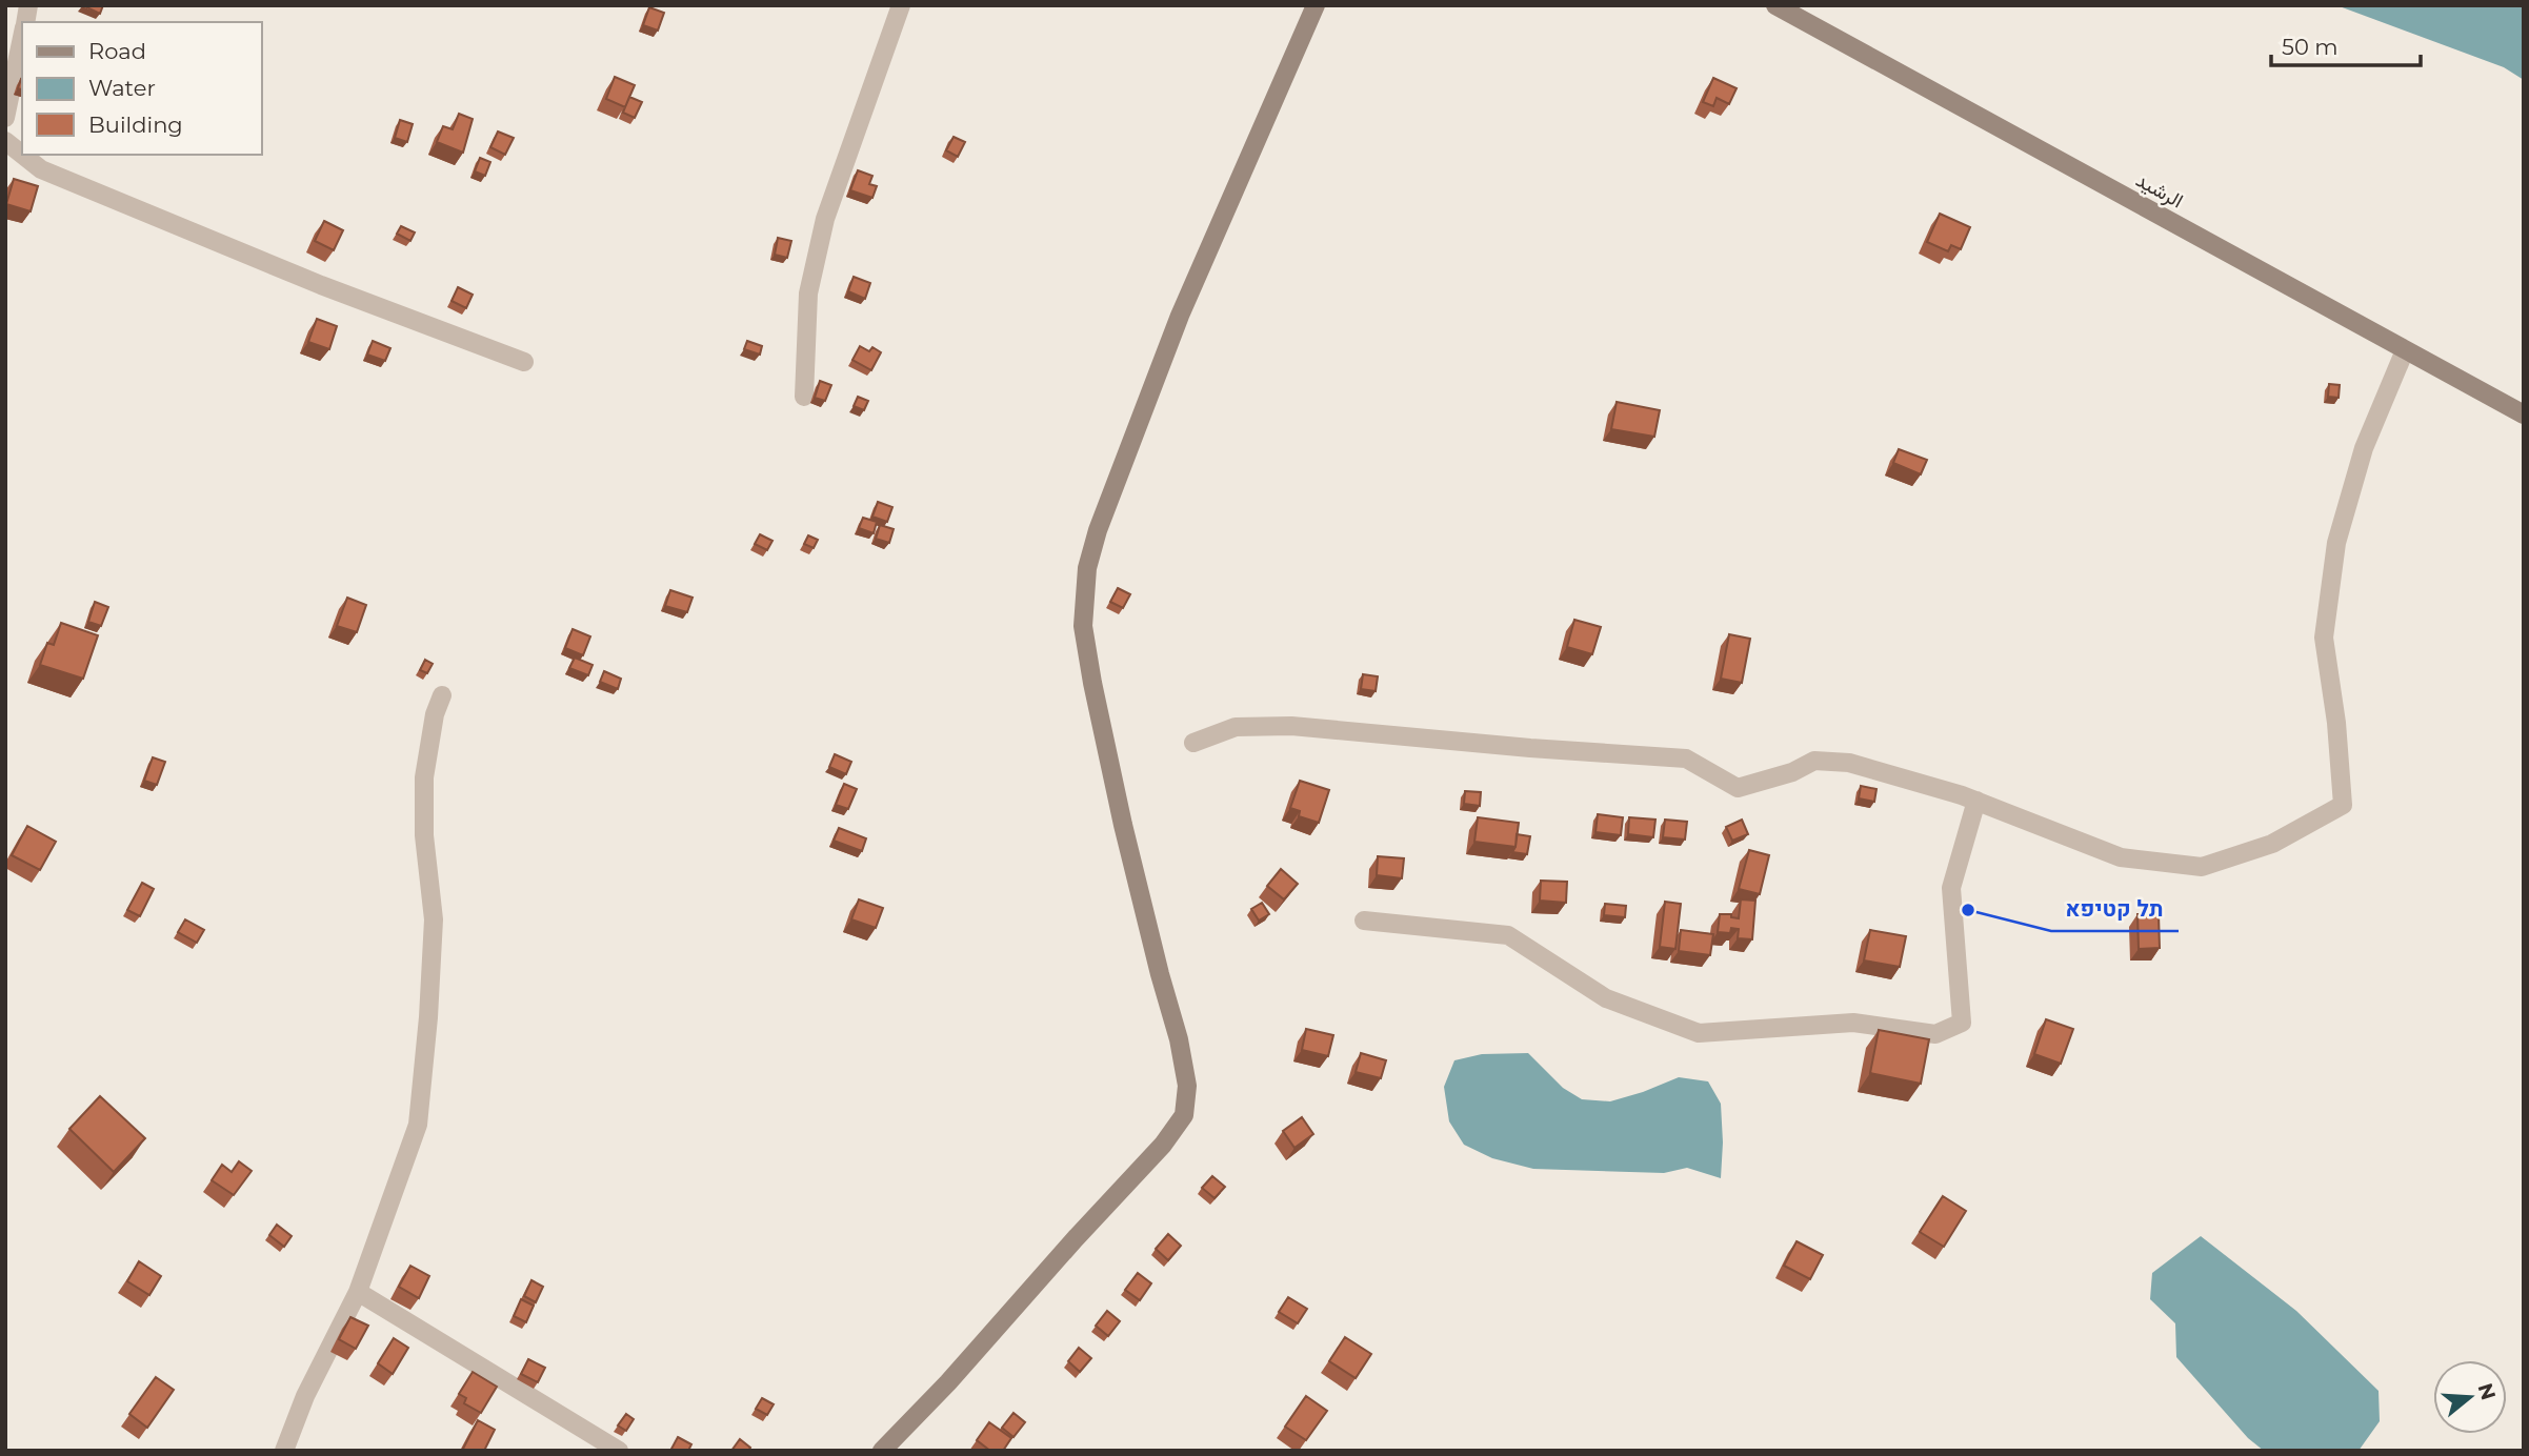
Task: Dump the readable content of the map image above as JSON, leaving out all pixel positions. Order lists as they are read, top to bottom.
{
  "streets": {
    "street": ["الرشيد"]
  },
  "places": ["תל קטיפא"],
  "legend": ["Road", "Water", "Building"],
  "scale_bar": "50 m",
  "north": "right"
}
